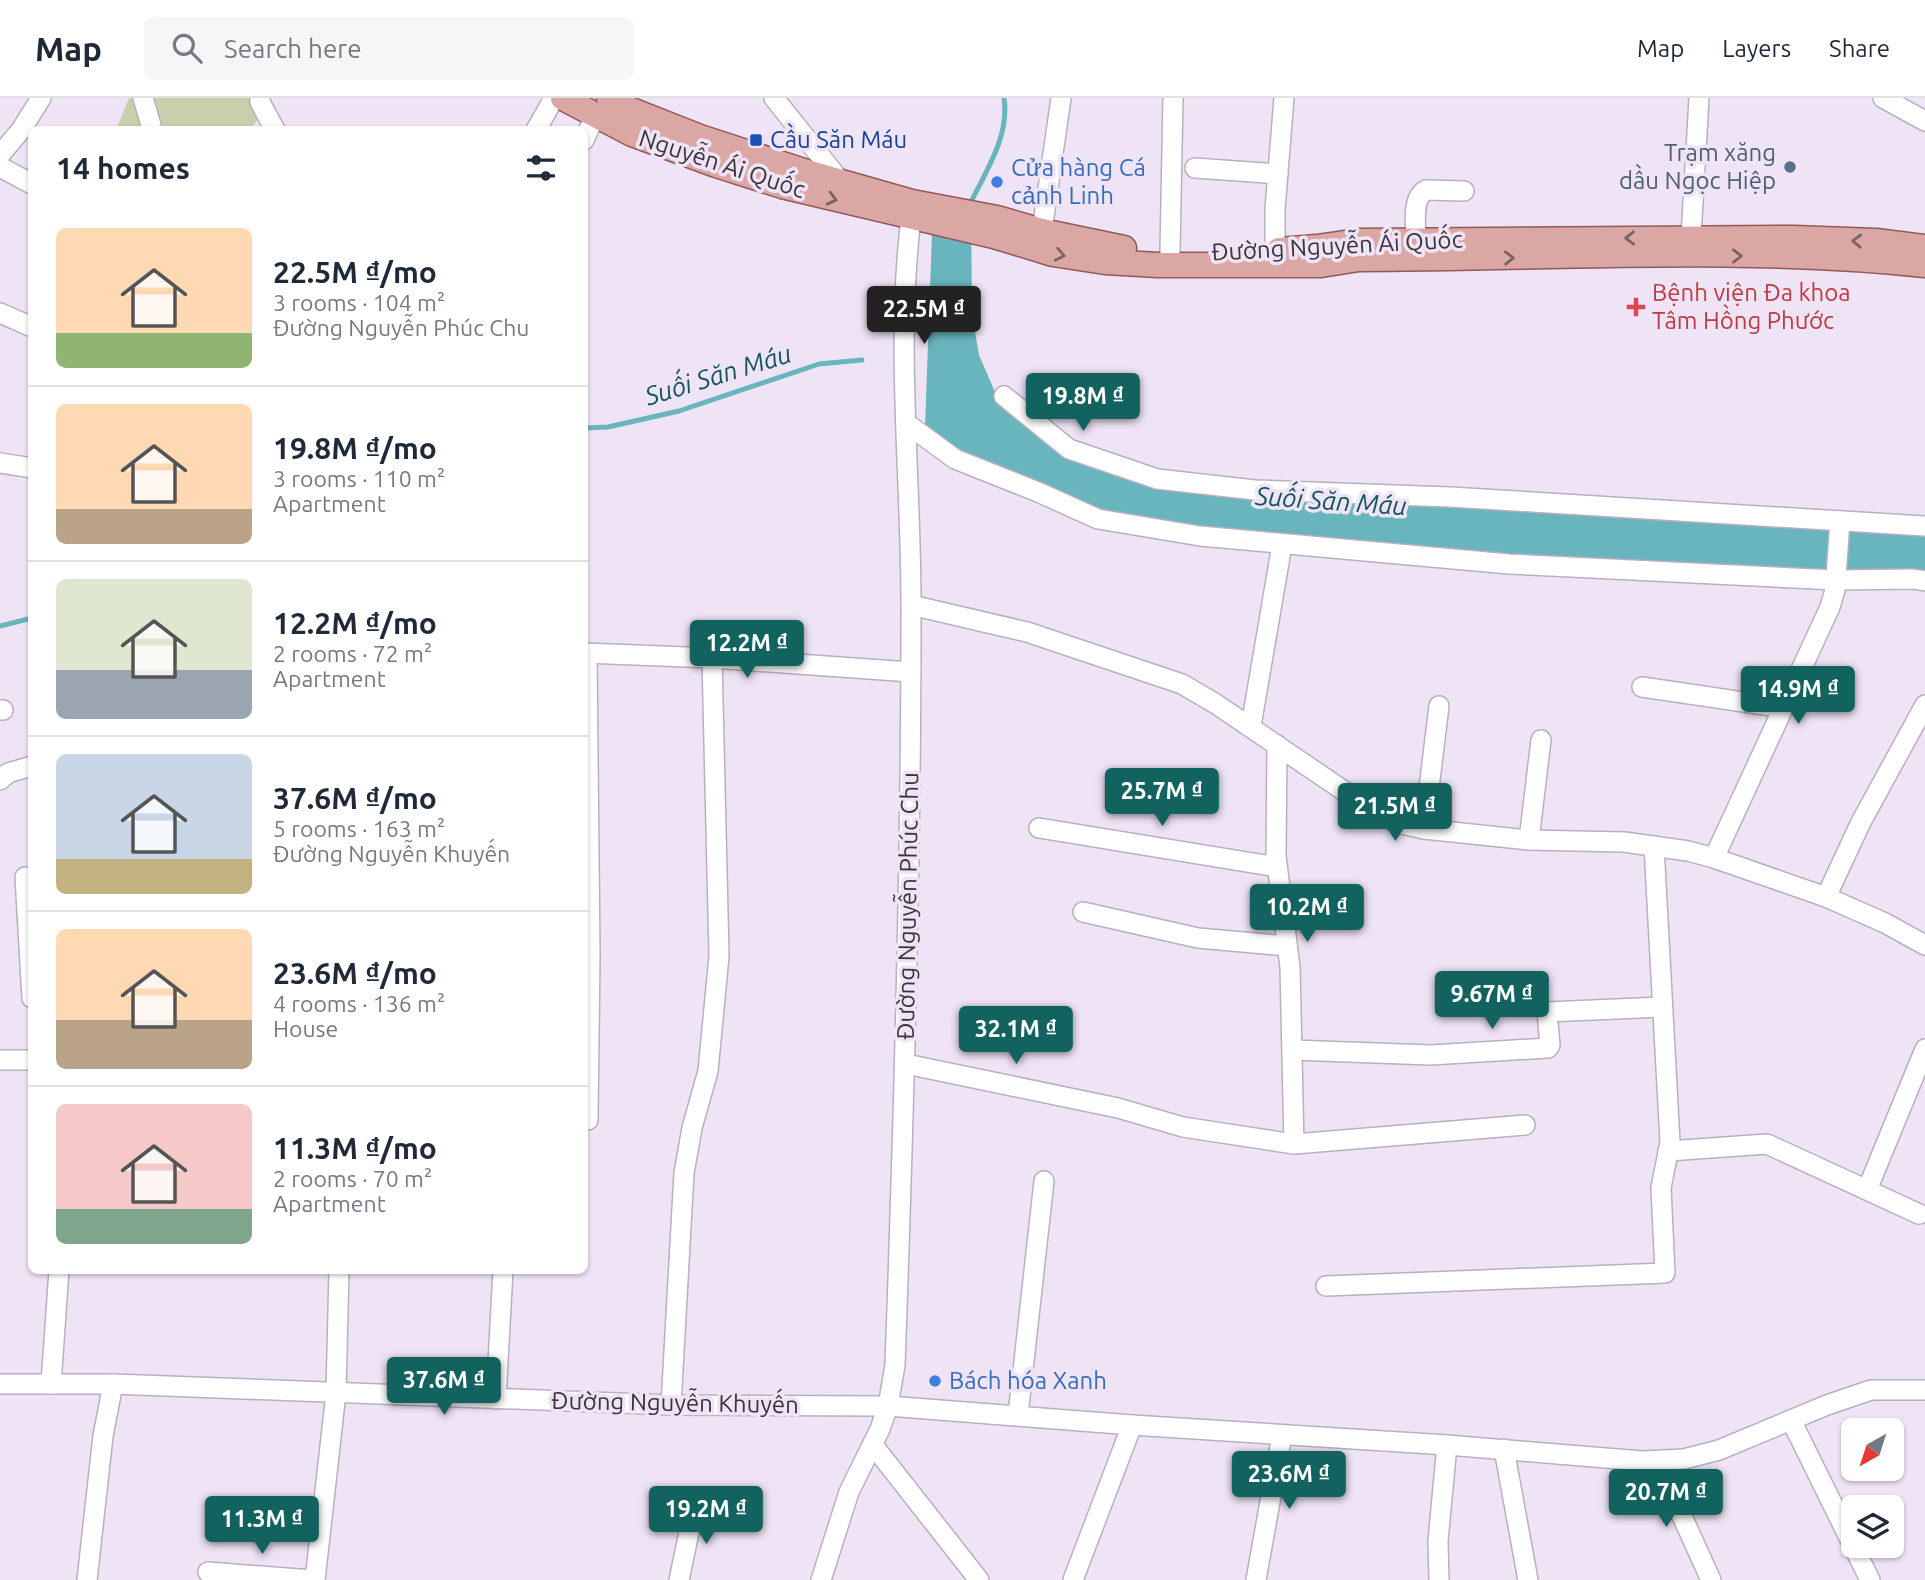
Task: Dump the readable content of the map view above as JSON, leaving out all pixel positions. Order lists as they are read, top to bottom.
{
  "streets": {
    "main road": ["Nguyễn Ái Quốc", "Đường Nguyễn Ái Quốc"],
    "street": ["Đường Nguyễn Phúc Chu", "Đường Nguyễn Khuyến"]
  },
  "crossings": [
    ["Nguyễn Ái Quốc", "Đường Nguyễn Ái Quốc"],
    ["Nguyễn Ái Quốc", "Đường Nguyễn Phúc Chu"],
    ["Đường Nguyễn Ái Quốc", "Đường Nguyễn Phúc Chu"],
    ["Đường Nguyễn Phúc Chu", "Đường Nguyễn Khuyến"]
  ],
  "water": ["Suối Săn Máu"],
  "places": {
    "transit": ["Cầu Săn Máu"],
    "other": ["Trạm xăng dầu Ngọc Hiệp", "Cửa hàng Cá cảnh Linh", "Bách hóa Xanh"],
    "health": ["Bệnh viện Đa khoa Tâm Hồng Phước"]
  },
  "north": "bottom left",
  "page": {
    "header": "Map",
    "search": "Search here",
    "nav": ["Map", "Layers", "Share"],
    "heading": "14 homes",
    "list": [
      {
        "name": "22.5M ₫/mo",
        "note": "3 rooms · 104 m² · Đường Nguyễn Phúc Chu"
      },
      {
        "name": "19.8M ₫/mo",
        "note": "3 rooms · 110 m² · Apartment"
      },
      {
        "name": "12.2M ₫/mo",
        "note": "2 rooms · 72 m² · Apartment"
      },
      {
        "name": "37.6M ₫/mo",
        "note": "5 rooms · 163 m² · Đường Nguyễn Khuyến"
      },
      {
        "name": "23.6M ₫/mo",
        "note": "4 rooms · 136 m² · House"
      },
      {
        "name": "11.3M ₫/mo",
        "note": "2 rooms · 70 m² · Apartment"
      }
    ],
    "price": [
      "22.5M ₫",
      "19.8M ₫",
      "12.2M ₫",
      "14.9M ₫",
      "25.7M ₫",
      "21.5M ₫",
      "10.2M ₫",
      "9.67M ₫",
      "32.1M ₫",
      "37.6M ₫",
      "23.6M ₫",
      "20.7M ₫",
      "19.2M ₫",
      "11.3M ₫"
    ]
  }
}
